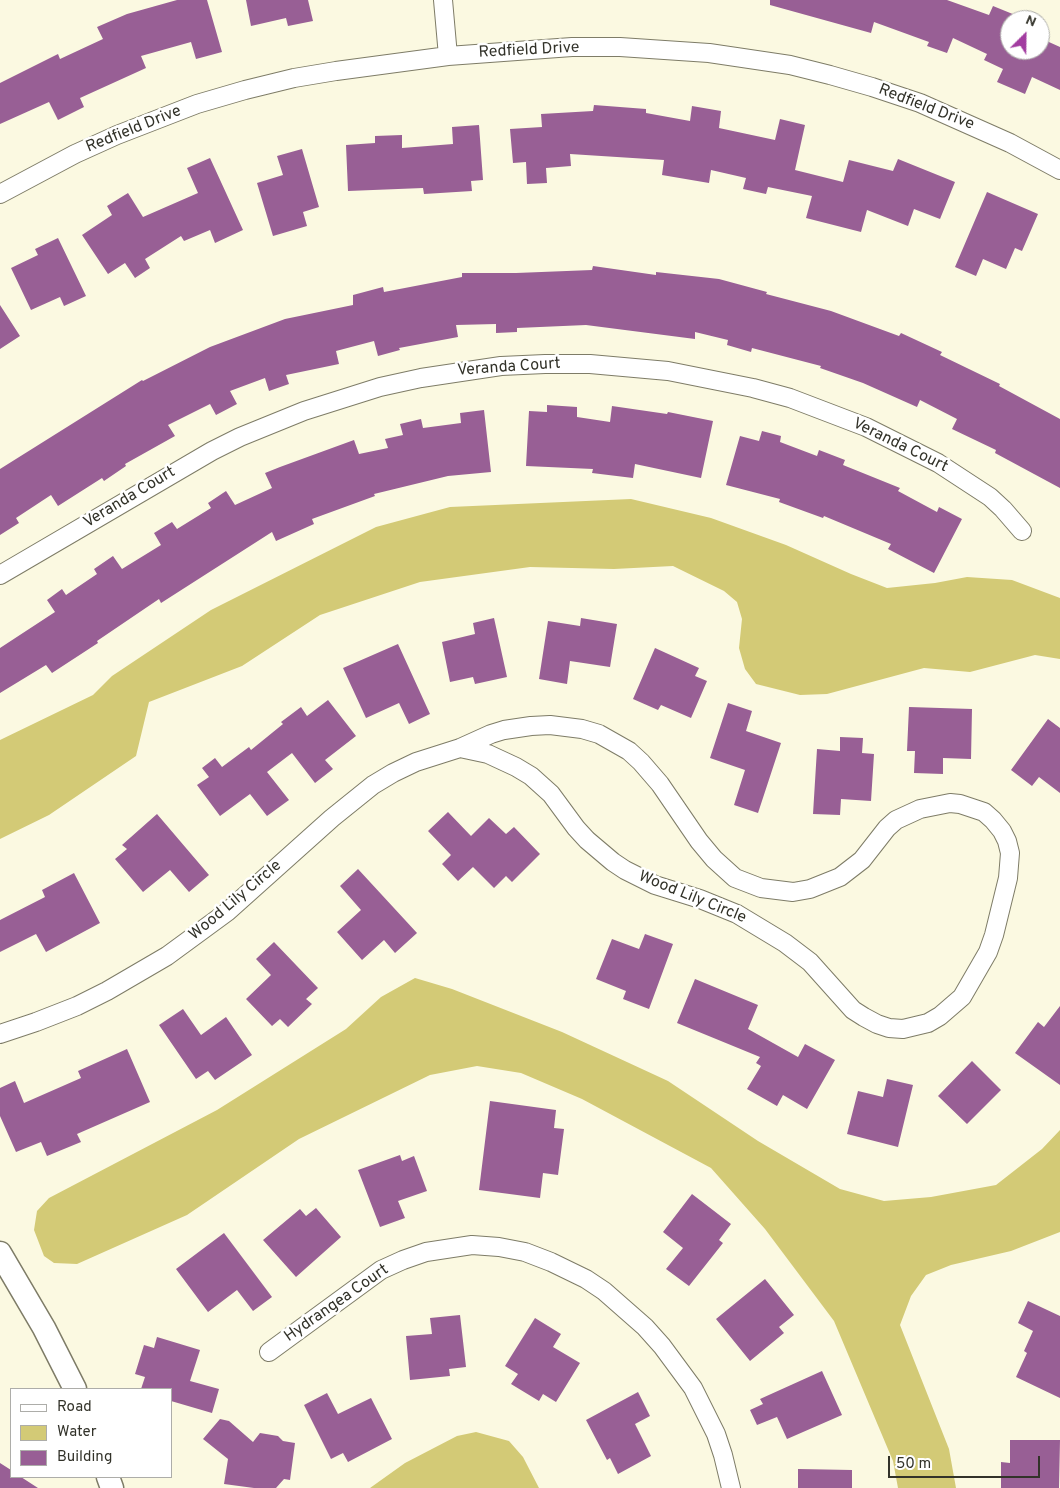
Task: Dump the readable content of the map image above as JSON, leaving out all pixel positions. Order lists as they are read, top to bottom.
{
  "streets": {
    "street": [
      "Redfield Drive",
      "Veranda Court",
      "Wood Lily Circle",
      "Hydrangea Court"
    ]
  },
  "legend": ["Road", "Water", "Building"],
  "scale_bar": "50 m",
  "north": "top right"
}
